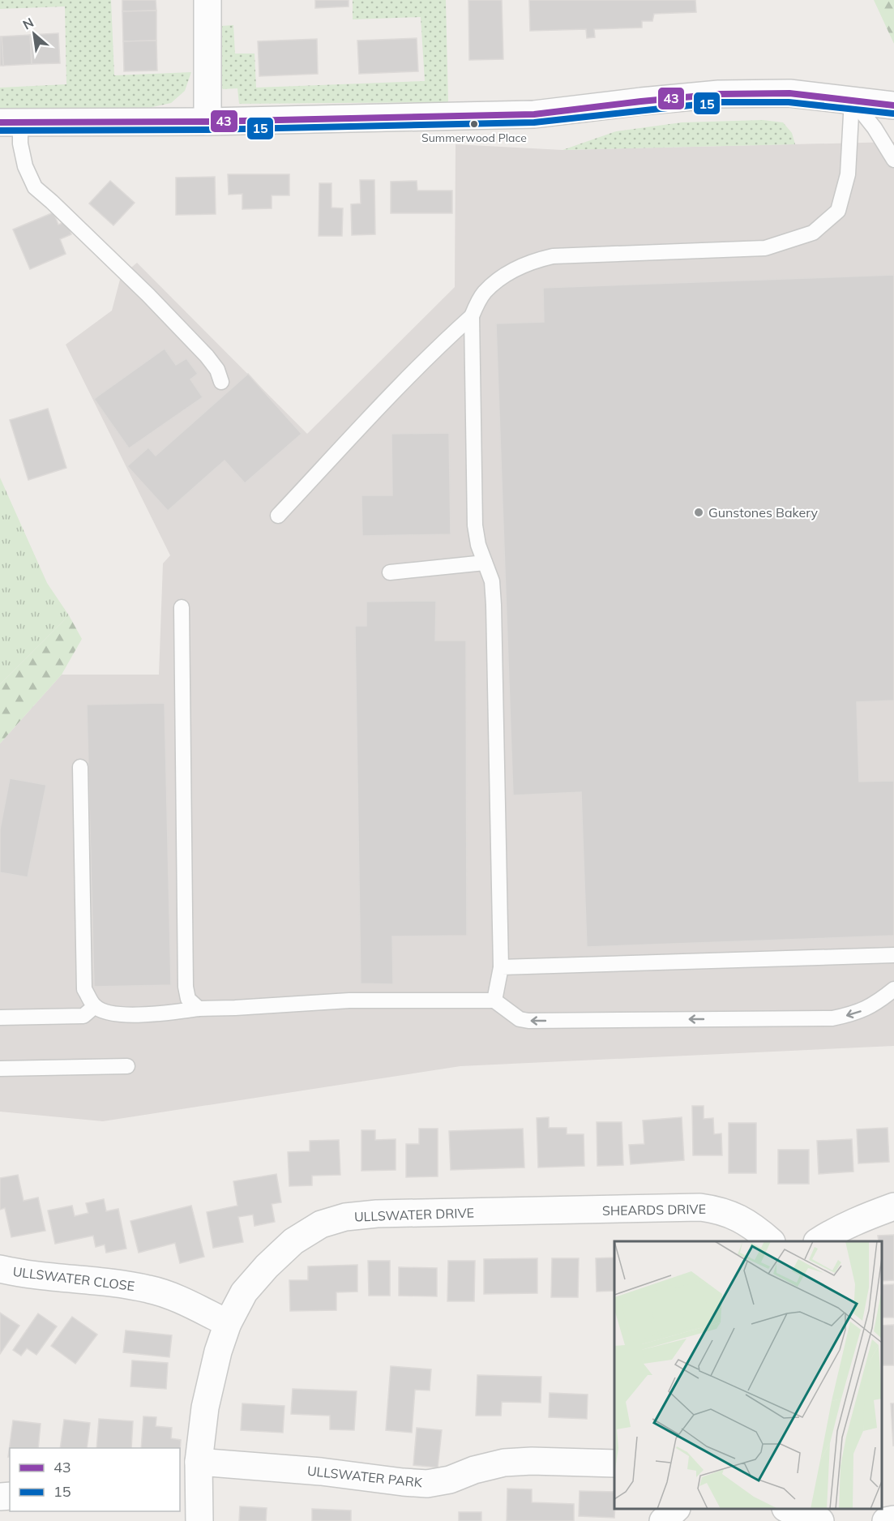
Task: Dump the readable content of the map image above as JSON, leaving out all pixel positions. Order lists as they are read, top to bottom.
{
  "streets": {
    "street": [
      "SHEARDS DRIVE",
      "ULLSWATER DRIVE",
      "ULLSWATER CLOSE",
      "ULLSWATER PARK"
    ]
  },
  "crossings": [
    ["SHEARDS DRIVE", "ULLSWATER DRIVE"],
    ["ULLSWATER DRIVE", "ULLSWATER CLOSE"],
    ["ULLSWATER DRIVE", "ULLSWATER PARK"]
  ],
  "places": ["Summerwood Place", "Gunstones Bakery"],
  "lines": ["transit line 43", "transit line 15"],
  "legend": ["43", "15"],
  "north": "top left"
}
